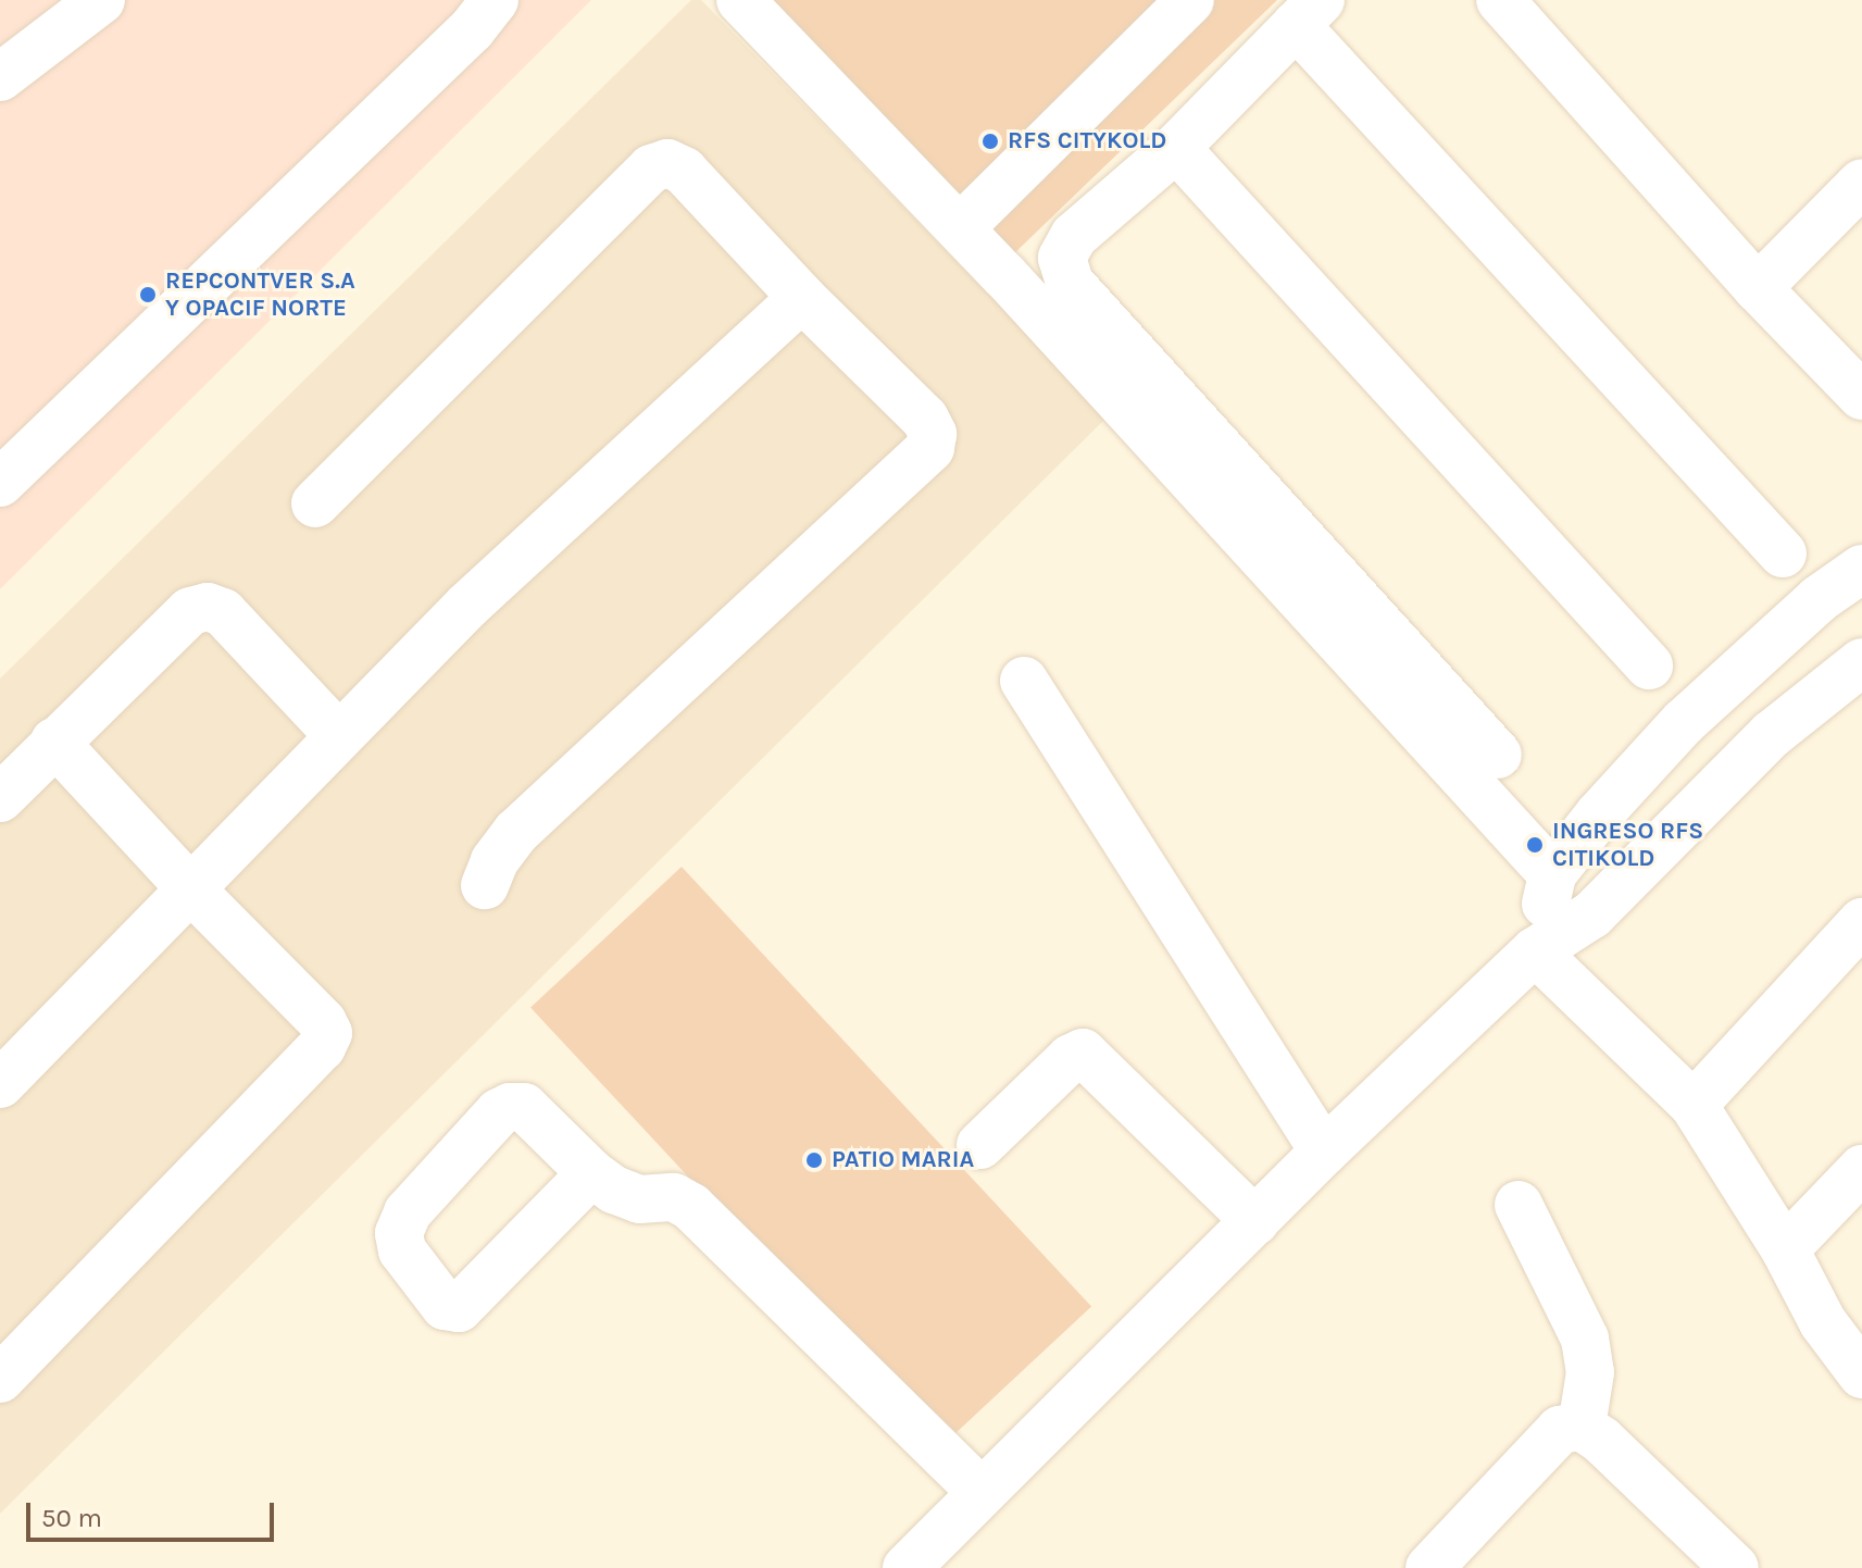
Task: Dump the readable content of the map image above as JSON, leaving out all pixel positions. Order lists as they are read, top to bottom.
{
  "places": [
    "RFS CITYKOLD",
    "REPCONTVER S.A Y OPACIF NORTE",
    "INGRESO RFS CITIKOLD",
    "PATIO MARIA"
  ],
  "scale_bar": "50 m"
}
